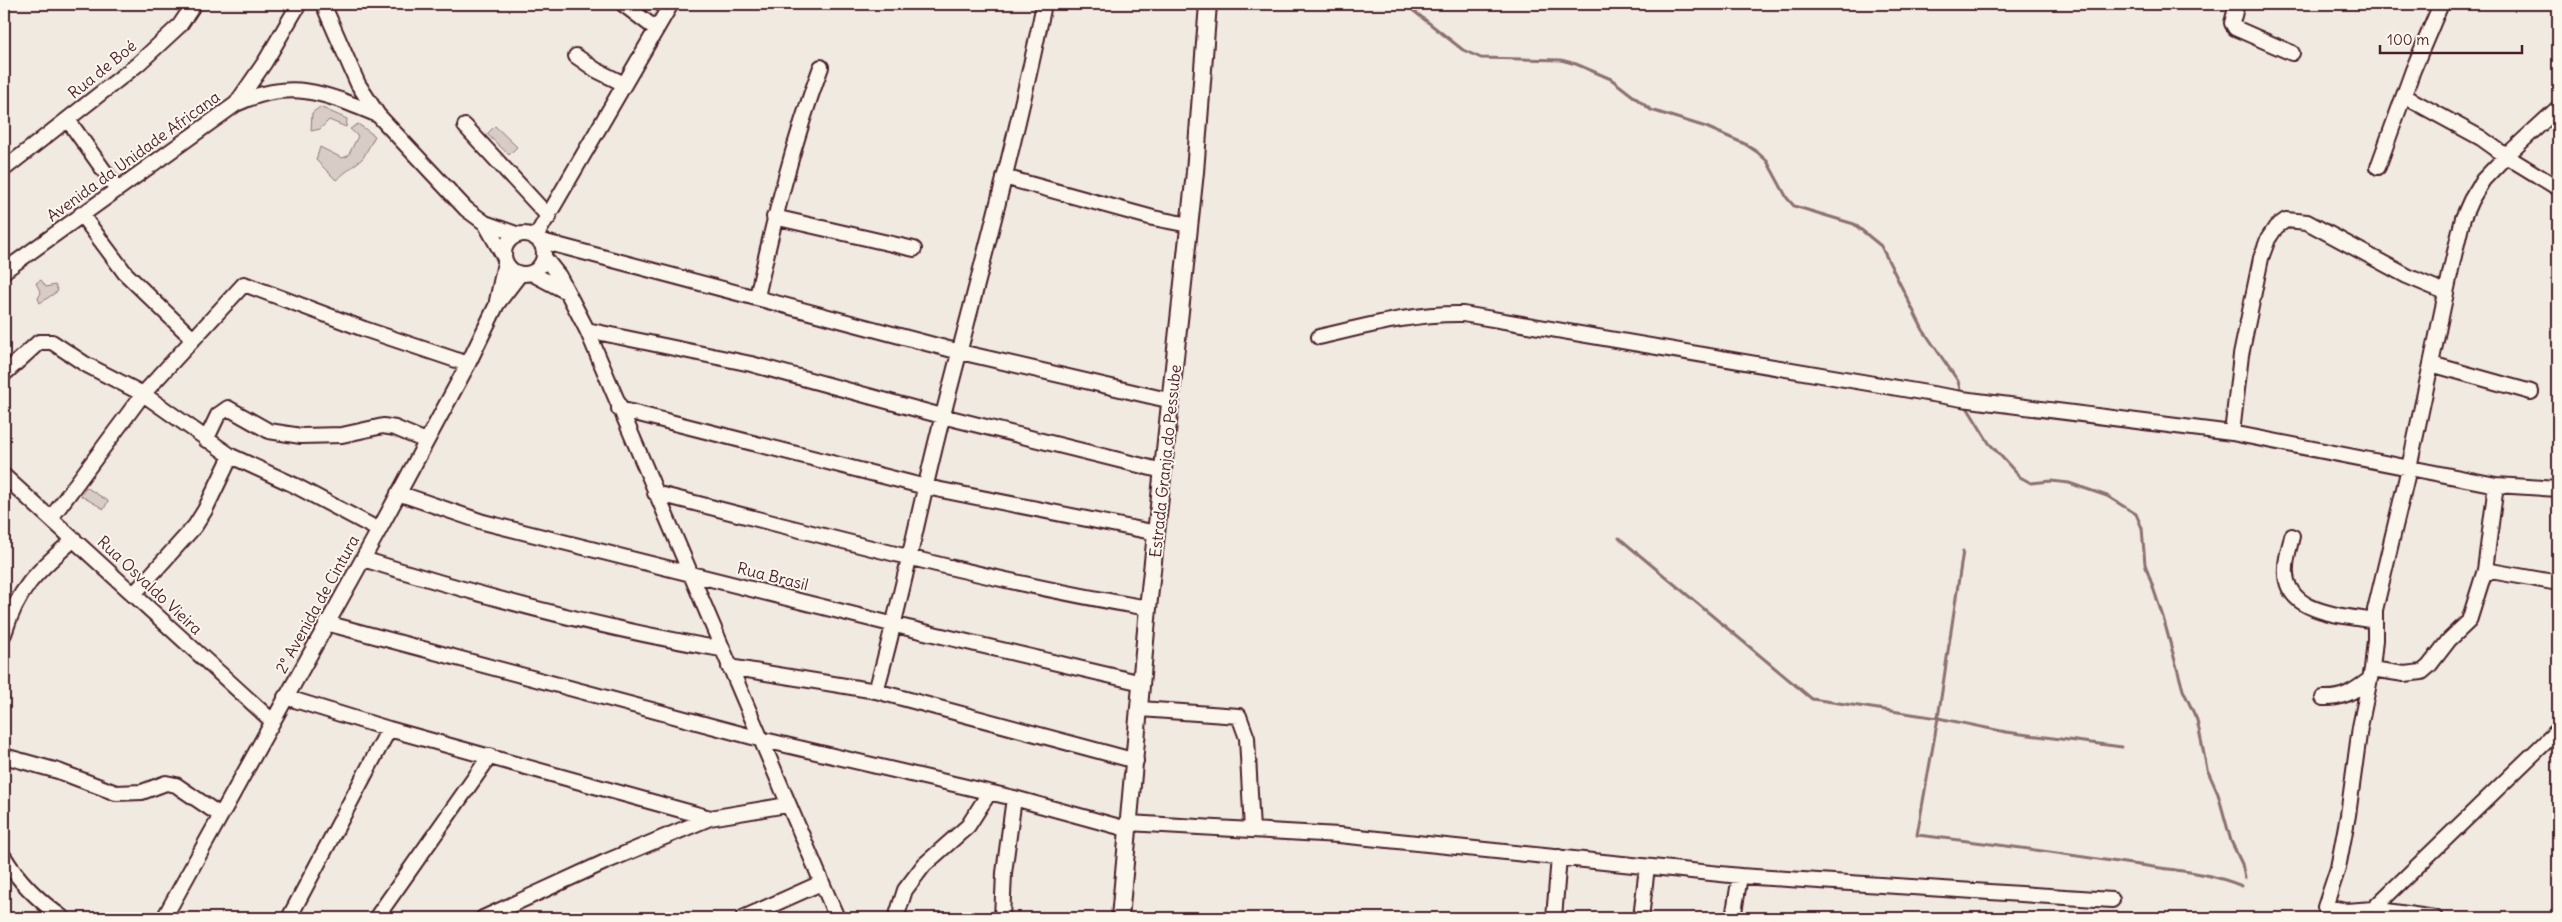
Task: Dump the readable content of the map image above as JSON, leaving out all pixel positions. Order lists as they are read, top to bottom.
{
  "streets": {
    "main road": ["Estrada Granja do Pessube"],
    "street": [
      "Rua de Boé",
      "Avenida da Unidade Africana",
      "Rua Brasil",
      "Rua Osvaldo Vieira",
      "2° Avenida de Cintura"
    ]
  },
  "crossings": [
    ["Rua de Boé", "Avenida da Unidade Africana"],
    ["Estrada Granja do Pessube", "Rua Brasil"],
    ["Rua Brasil", "2° Avenida de Cintura"],
    ["Rua Osvaldo Vieira", "2° Avenida de Cintura"]
  ],
  "scale_bar": "100 m"
}
